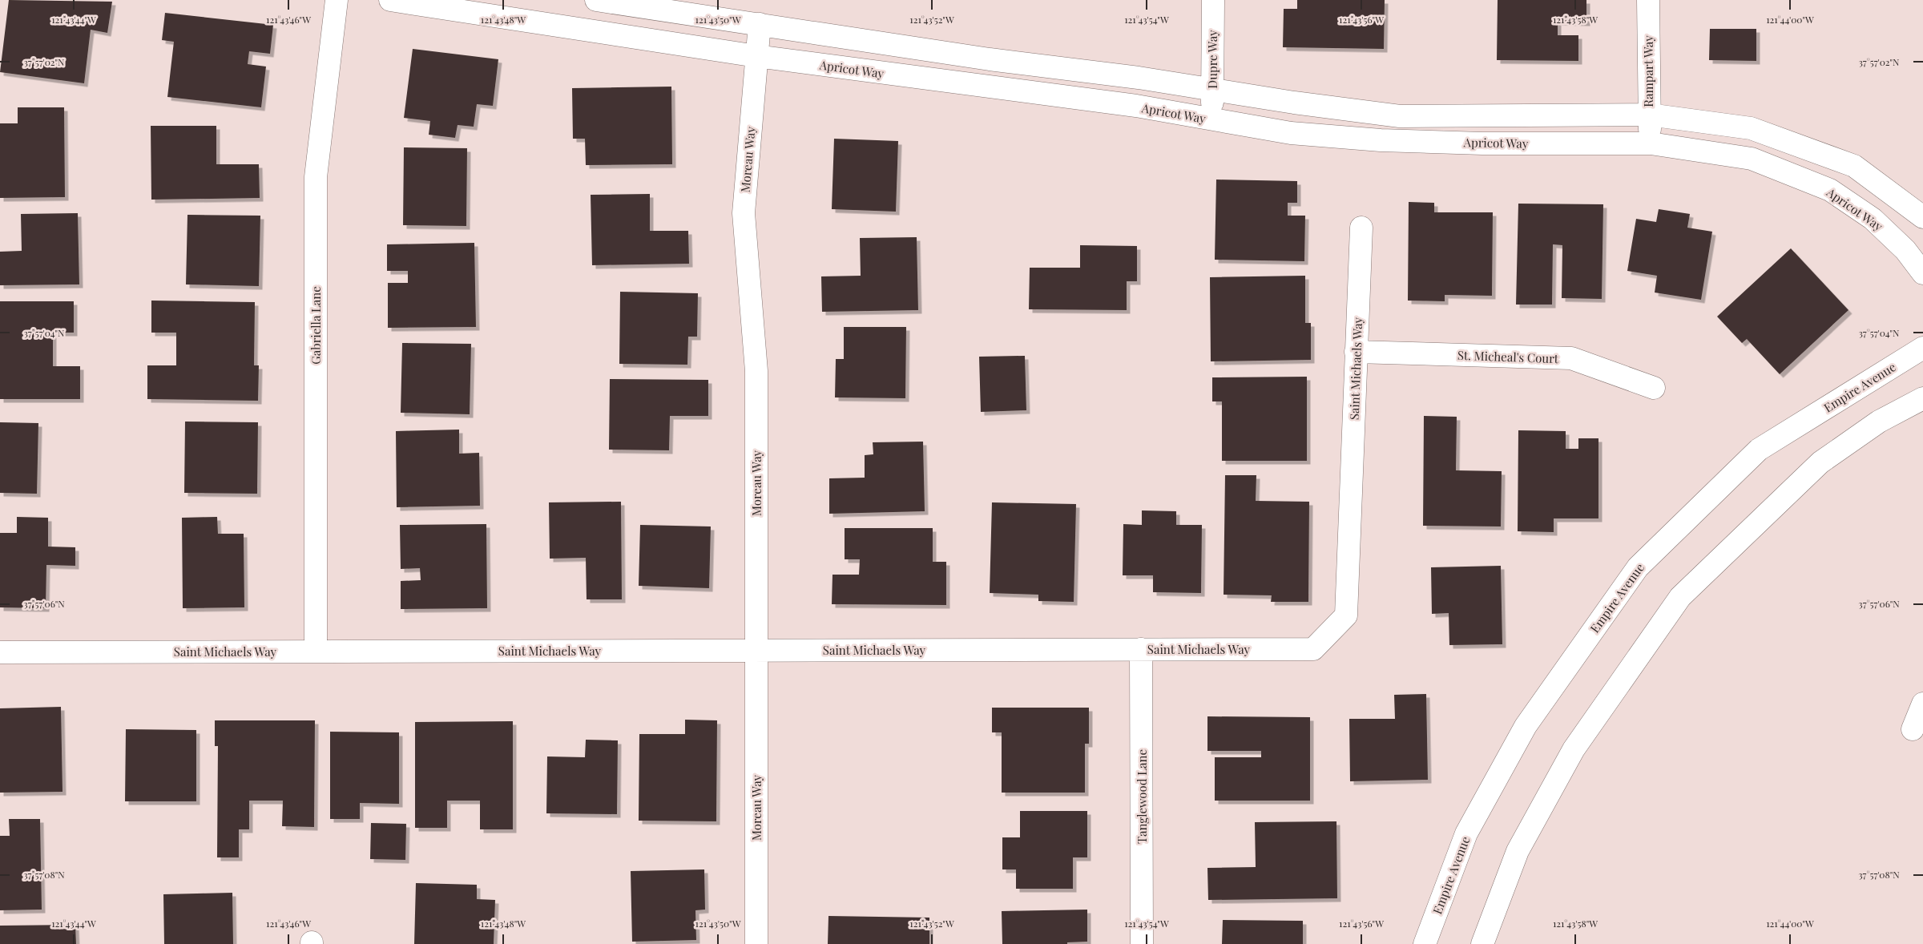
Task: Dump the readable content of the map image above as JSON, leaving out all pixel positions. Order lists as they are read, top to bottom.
{
  "streets": {
    "street": [
      "Dupre Way",
      "Apricot Way",
      "Rampart Way",
      "Moreau Way",
      "Gabriella Lane",
      "St. Micheal's Court",
      "Saint Michaels Way",
      "Empire Avenue",
      "Tanglewood Lane"
    ]
  },
  "crossings": [
    ["Dupre Way", "Apricot Way"],
    ["Apricot Way", "Rampart Way"],
    ["Apricot Way", "Moreau Way"],
    ["Moreau Way", "Saint Michaels Way"],
    ["Gabriella Lane", "Saint Michaels Way"],
    ["St. Micheal's Court", "Saint Michaels Way"],
    ["Saint Michaels Way", "Tanglewood Lane"]
  ],
  "coordinates": [
    "121°43'44\"W",
    "121°43'46\"W",
    "121°43'48\"W",
    "121°43'50\"W",
    "121°43'52\"W",
    "121°43'54\"W",
    "121°43'56\"W",
    "121°43'58\"W",
    "121°44'00\"W",
    "37°57'02\"N",
    "37°57'04\"N",
    "37°57'06\"N",
    "37°57'08\"N"
  ]
}
